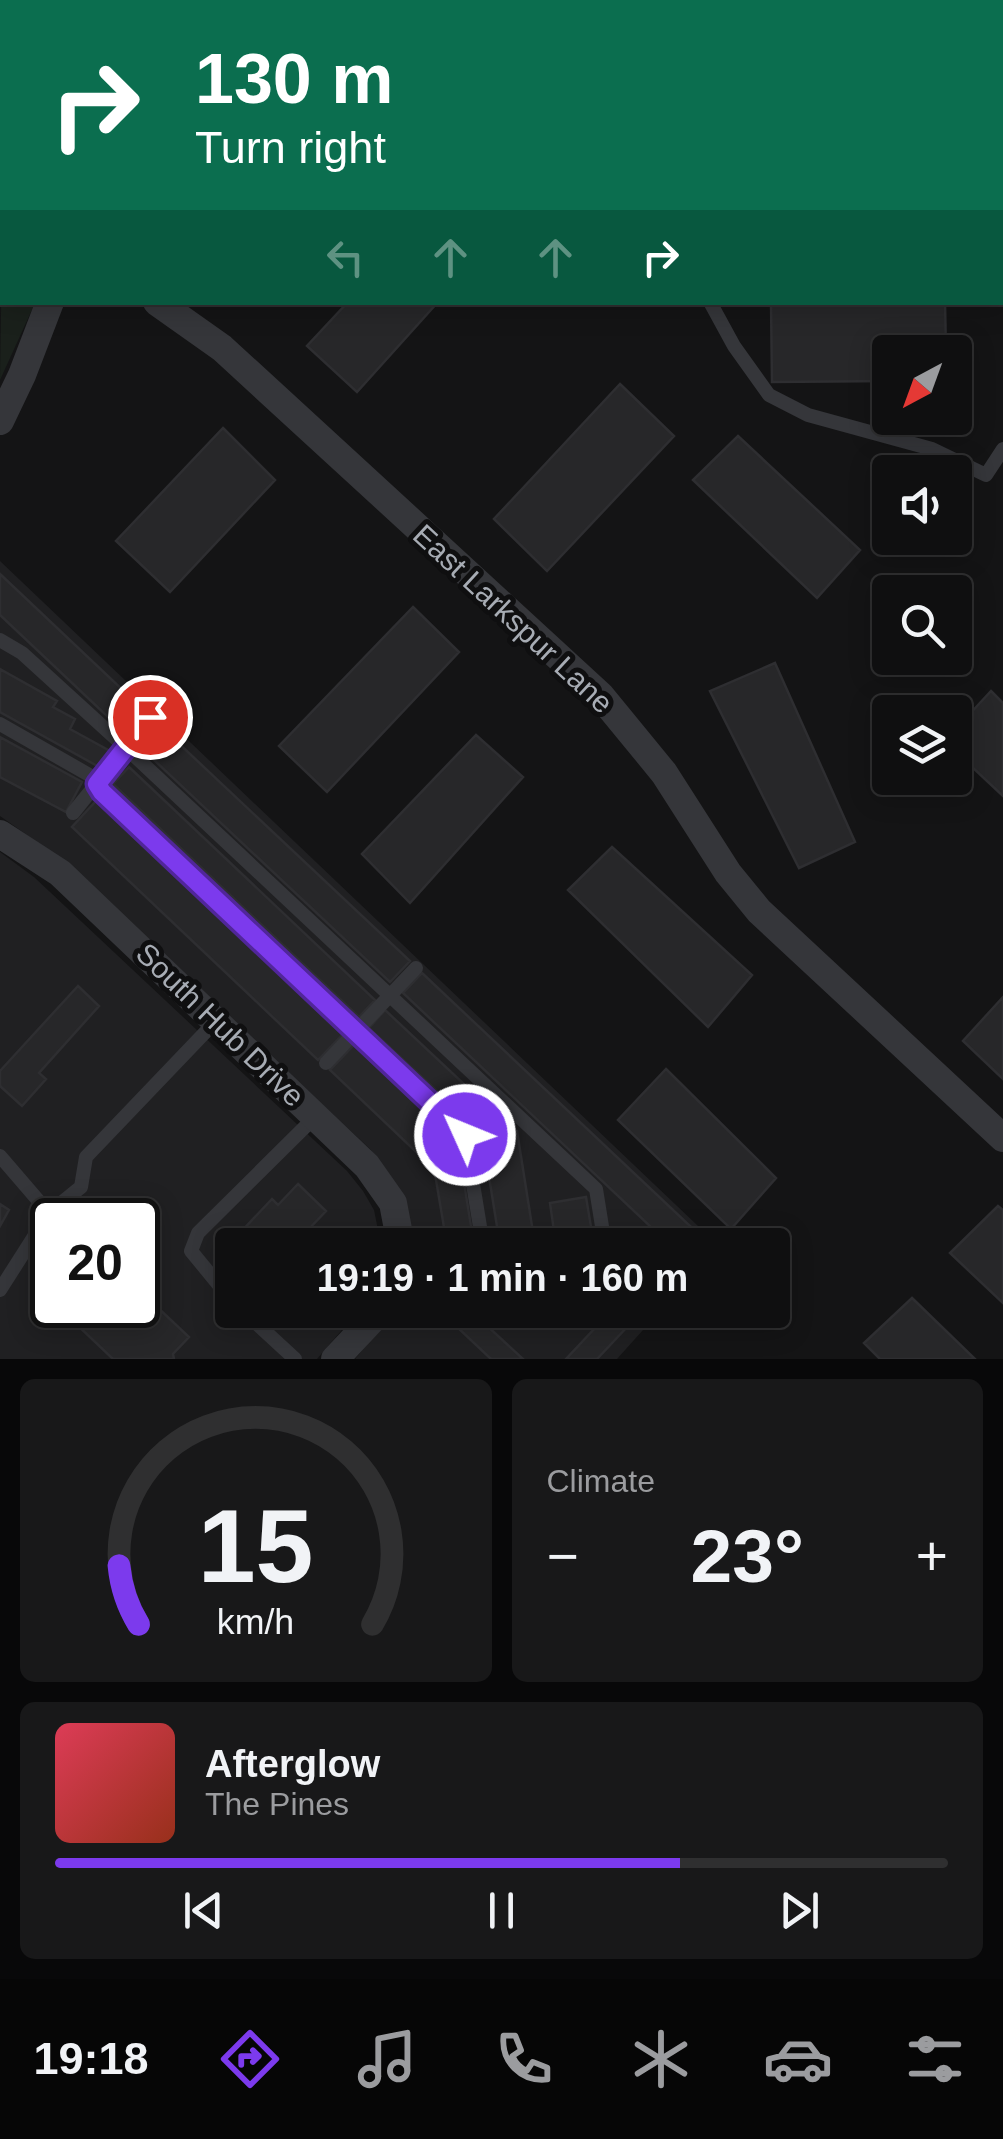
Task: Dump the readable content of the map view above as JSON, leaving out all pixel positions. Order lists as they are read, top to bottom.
{
  "streets": {
    "street": ["East Larkspur Lane", "South Hub Drive"]
  },
  "north": "bottom left",
  "page": {
    "turn": ["130 m", "Turn right"],
    "limit": "20",
    "trip": "19:19 · 1 min · 160 m",
    "tile": "Climate",
    "heat": ["−", "23°", "+"],
    "song": ["Afterglow", "The Pines"],
    "tabs": "19:18",
    "gauge": ["15", "km/h"]
  }
}
